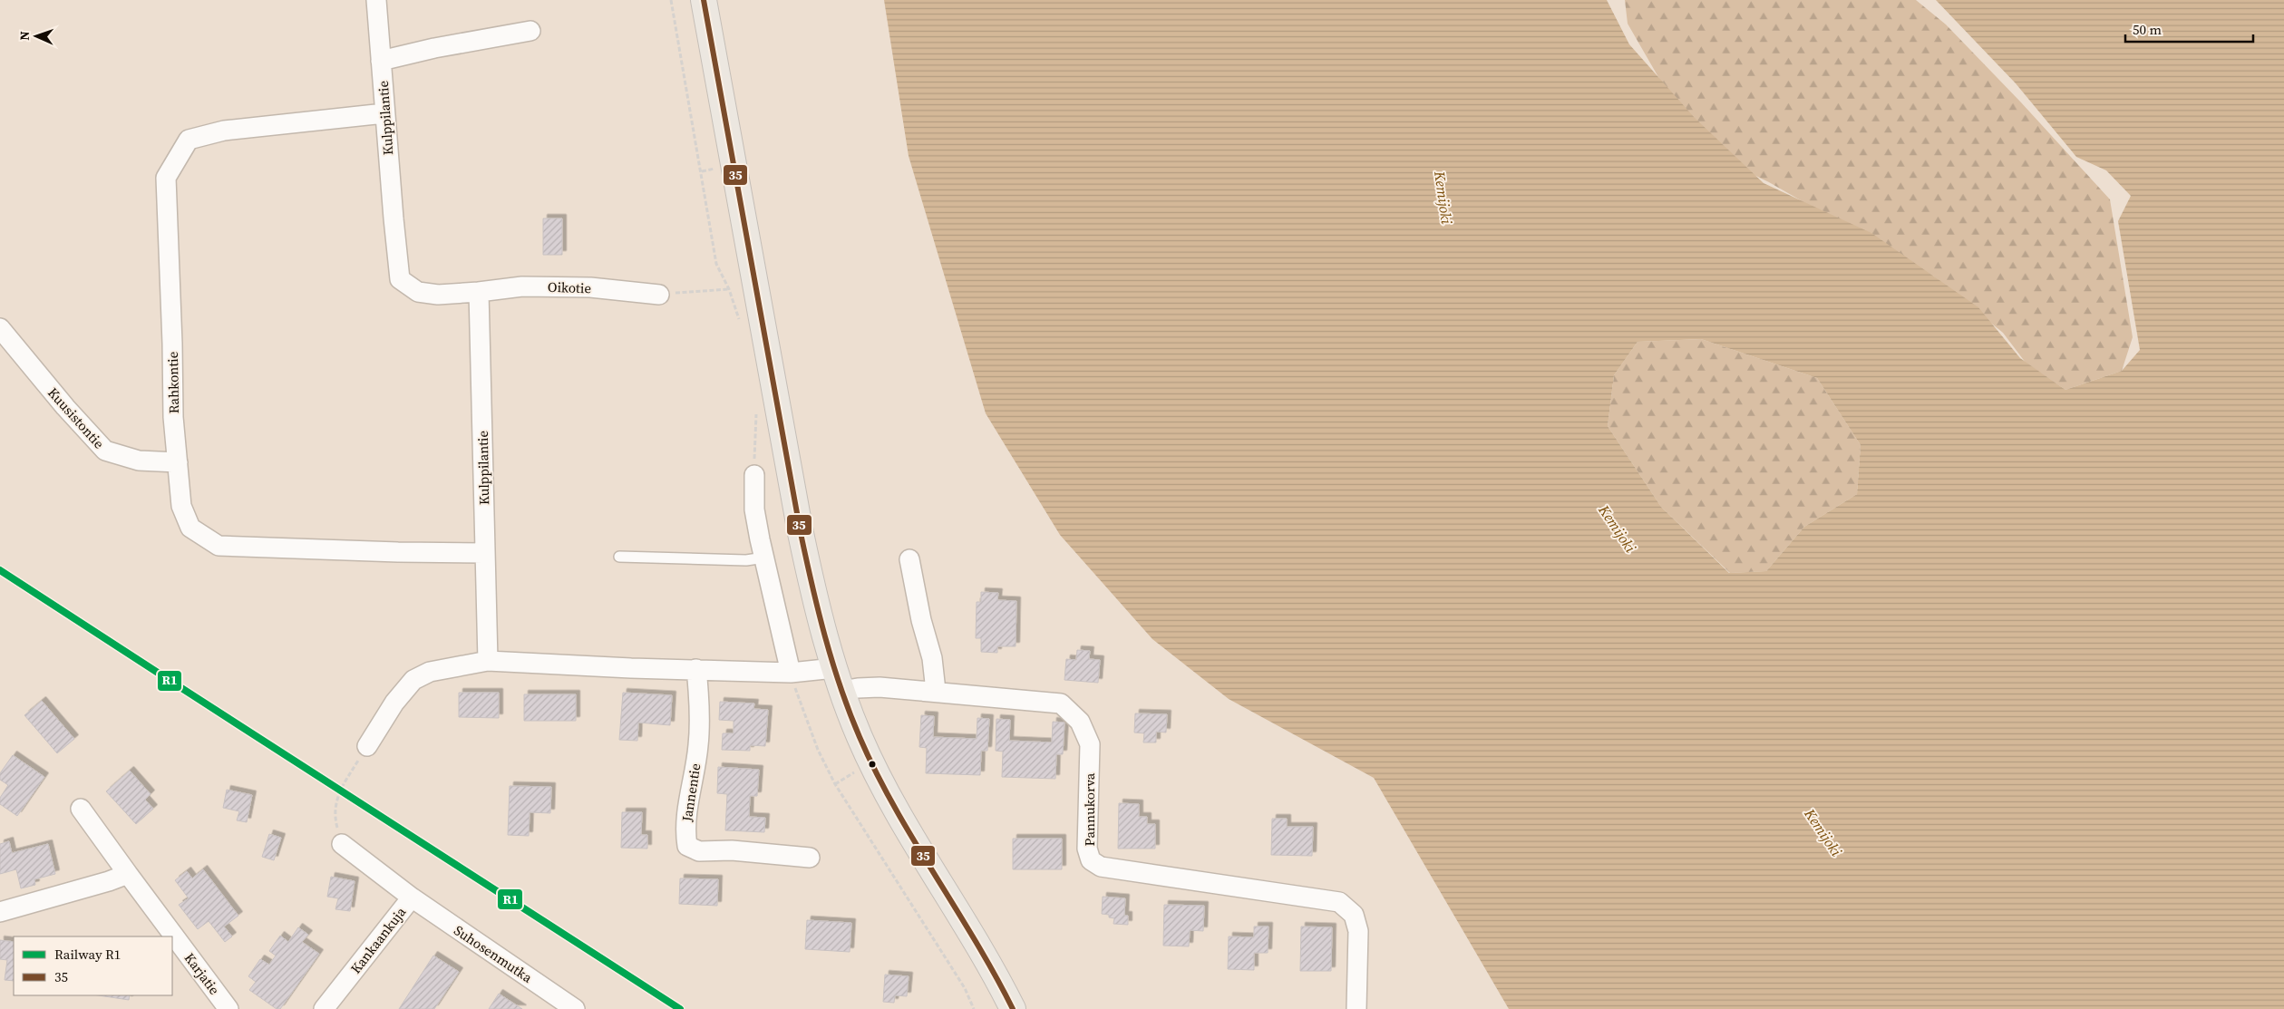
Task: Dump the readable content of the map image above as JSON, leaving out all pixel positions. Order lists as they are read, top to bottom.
{
  "streets": {
    "street": [
      "Kulppilantie",
      "Oikotie",
      "Rahkontie",
      "Kuusistontie",
      "Jannentie",
      "Pannukorva",
      "Kankaankuja",
      "Suhosenmutka",
      "Karjatie"
    ]
  },
  "crossings": [
    ["Kulppilantie", "Oikotie"],
    ["Kulppilantie", "Rahkontie"],
    ["Rahkontie", "Kuusistontie"],
    ["Kankaankuja", "Suhosenmutka"]
  ],
  "water": ["Kemijoki"],
  "lines": ["transit line 35", "rail line R1"],
  "legend": ["Railway R1", "35"],
  "scale_bar": "50 m",
  "north": "left"
}
